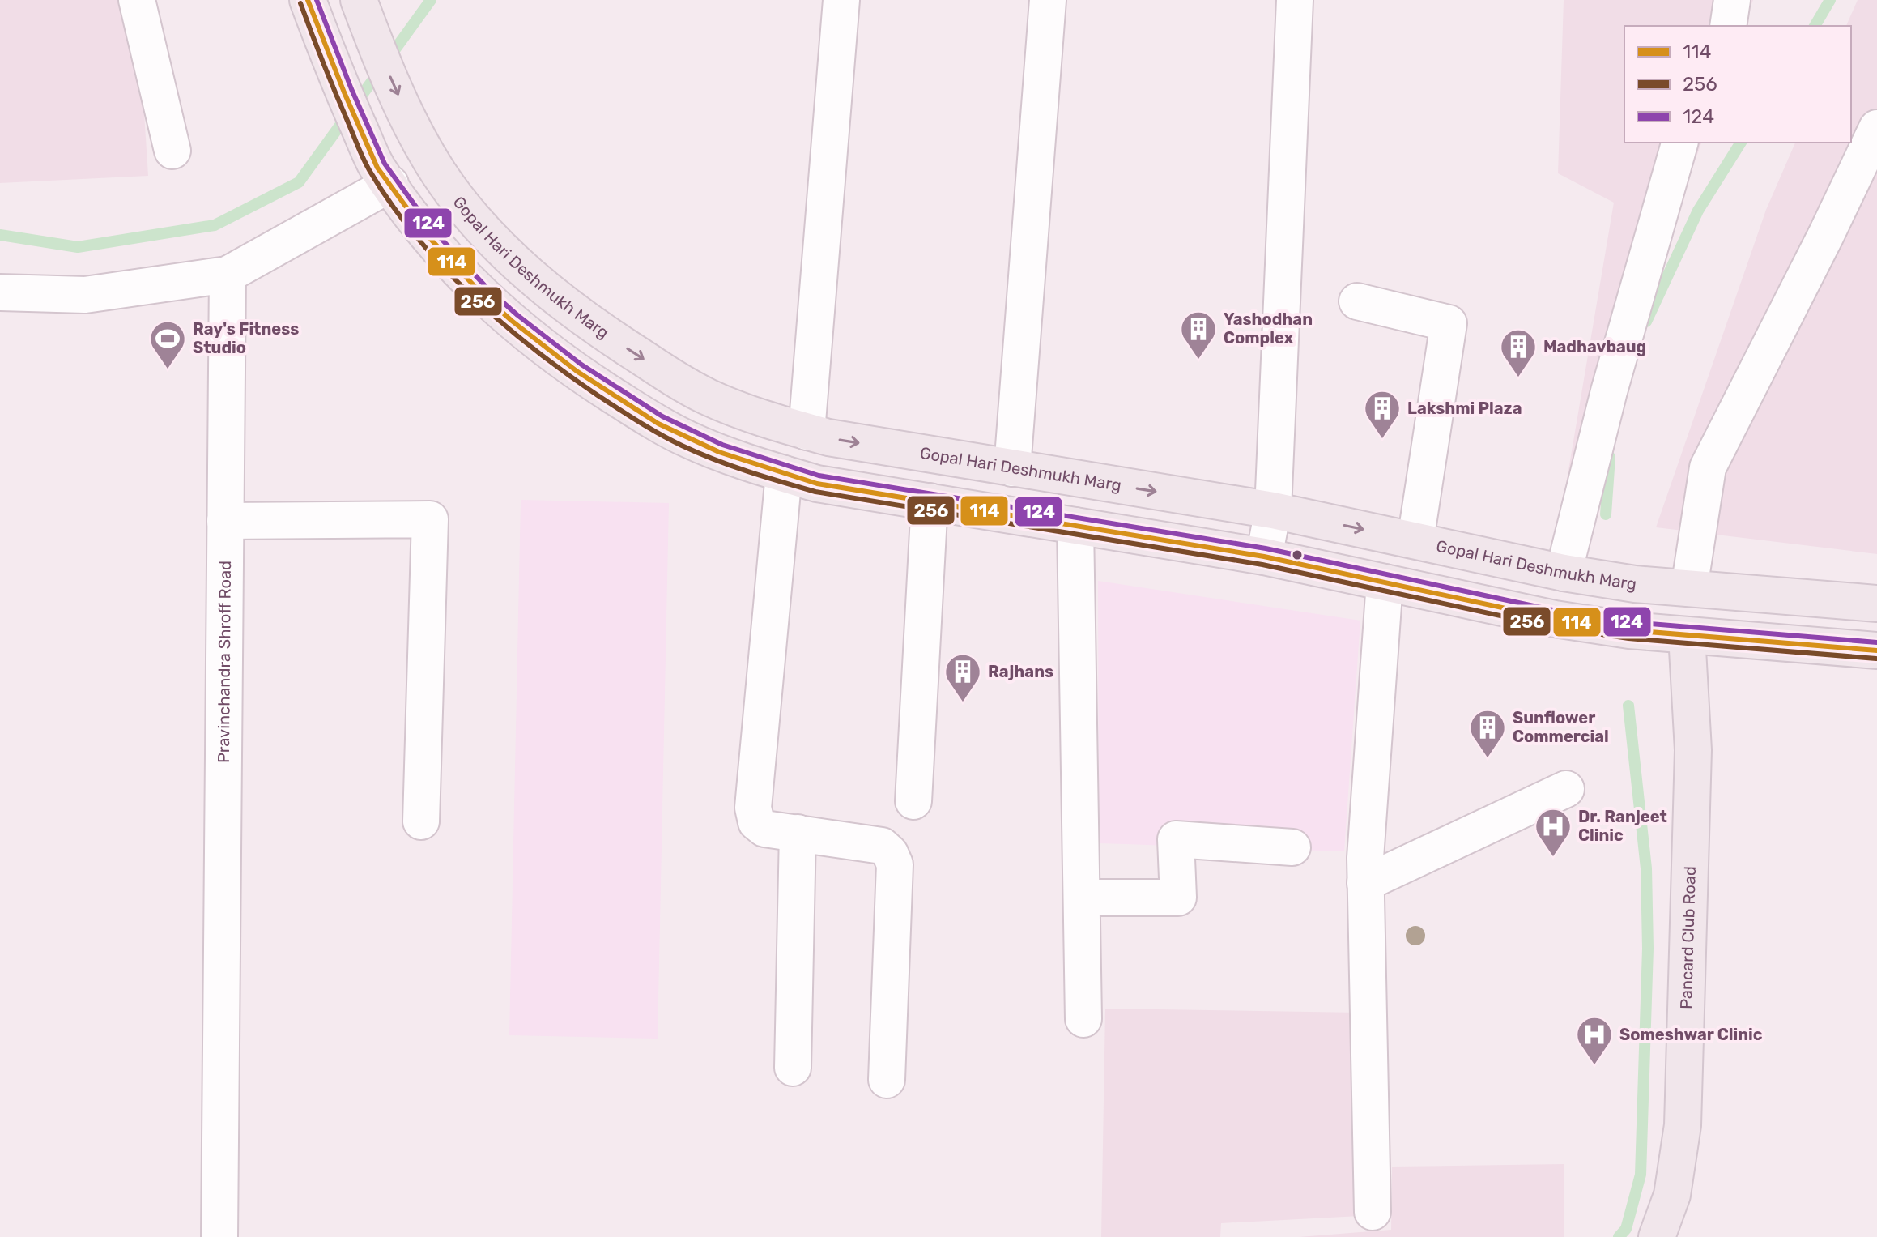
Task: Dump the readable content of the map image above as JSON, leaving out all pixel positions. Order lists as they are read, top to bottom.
{
  "streets": {
    "main road": ["Gopal Hari Deshmukh Marg", "Pancard Club Road"],
    "street": ["Pravinchandra Shroff Road"]
  },
  "places": {
    "building": [
      "Yashodhan Complex",
      "Madhavbaug",
      "Lakshmi Plaza",
      "Rajhans",
      "Sunflower Commercial"
    ],
    "sports": ["Ray's Fitness Studio"],
    "hospital": ["Dr. Ranjeet Clinic", "Someshwar Clinic"]
  },
  "lines": ["transit line 114", "transit line 124", "transit line 256"],
  "legend": ["114", "256", "124"]
}
